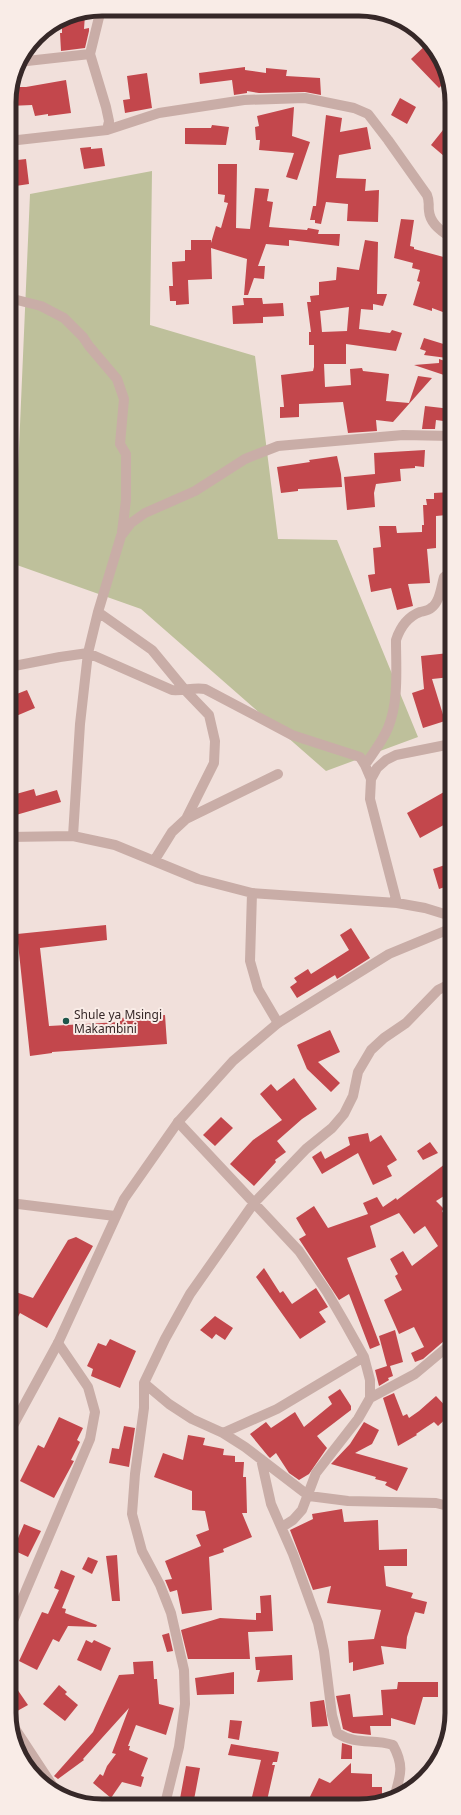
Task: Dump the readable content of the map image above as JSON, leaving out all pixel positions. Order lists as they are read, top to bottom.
{
  "places": ["Shule ya Msingi Makambini"]
}
